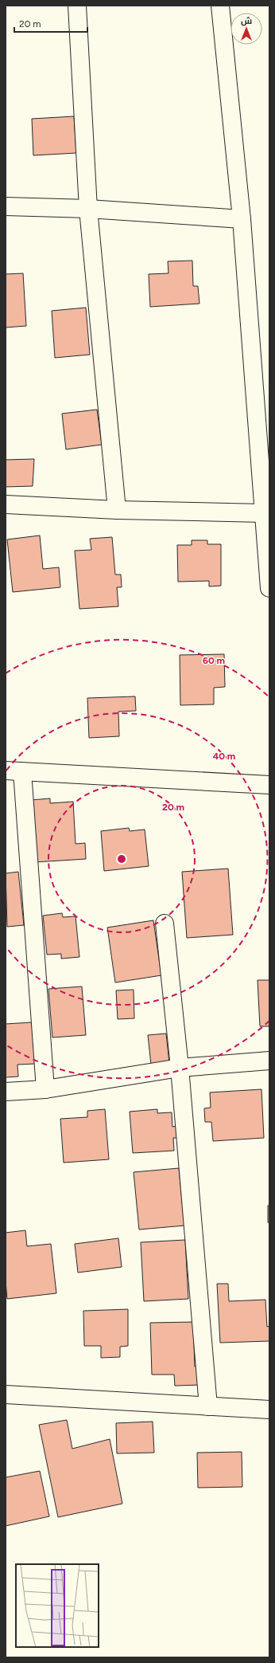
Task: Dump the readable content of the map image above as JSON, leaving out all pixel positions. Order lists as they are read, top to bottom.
{
  "scale_bar": "20 m",
  "north": "top",
  "rings": ["60 m", "40 m", "20 m"]
}
